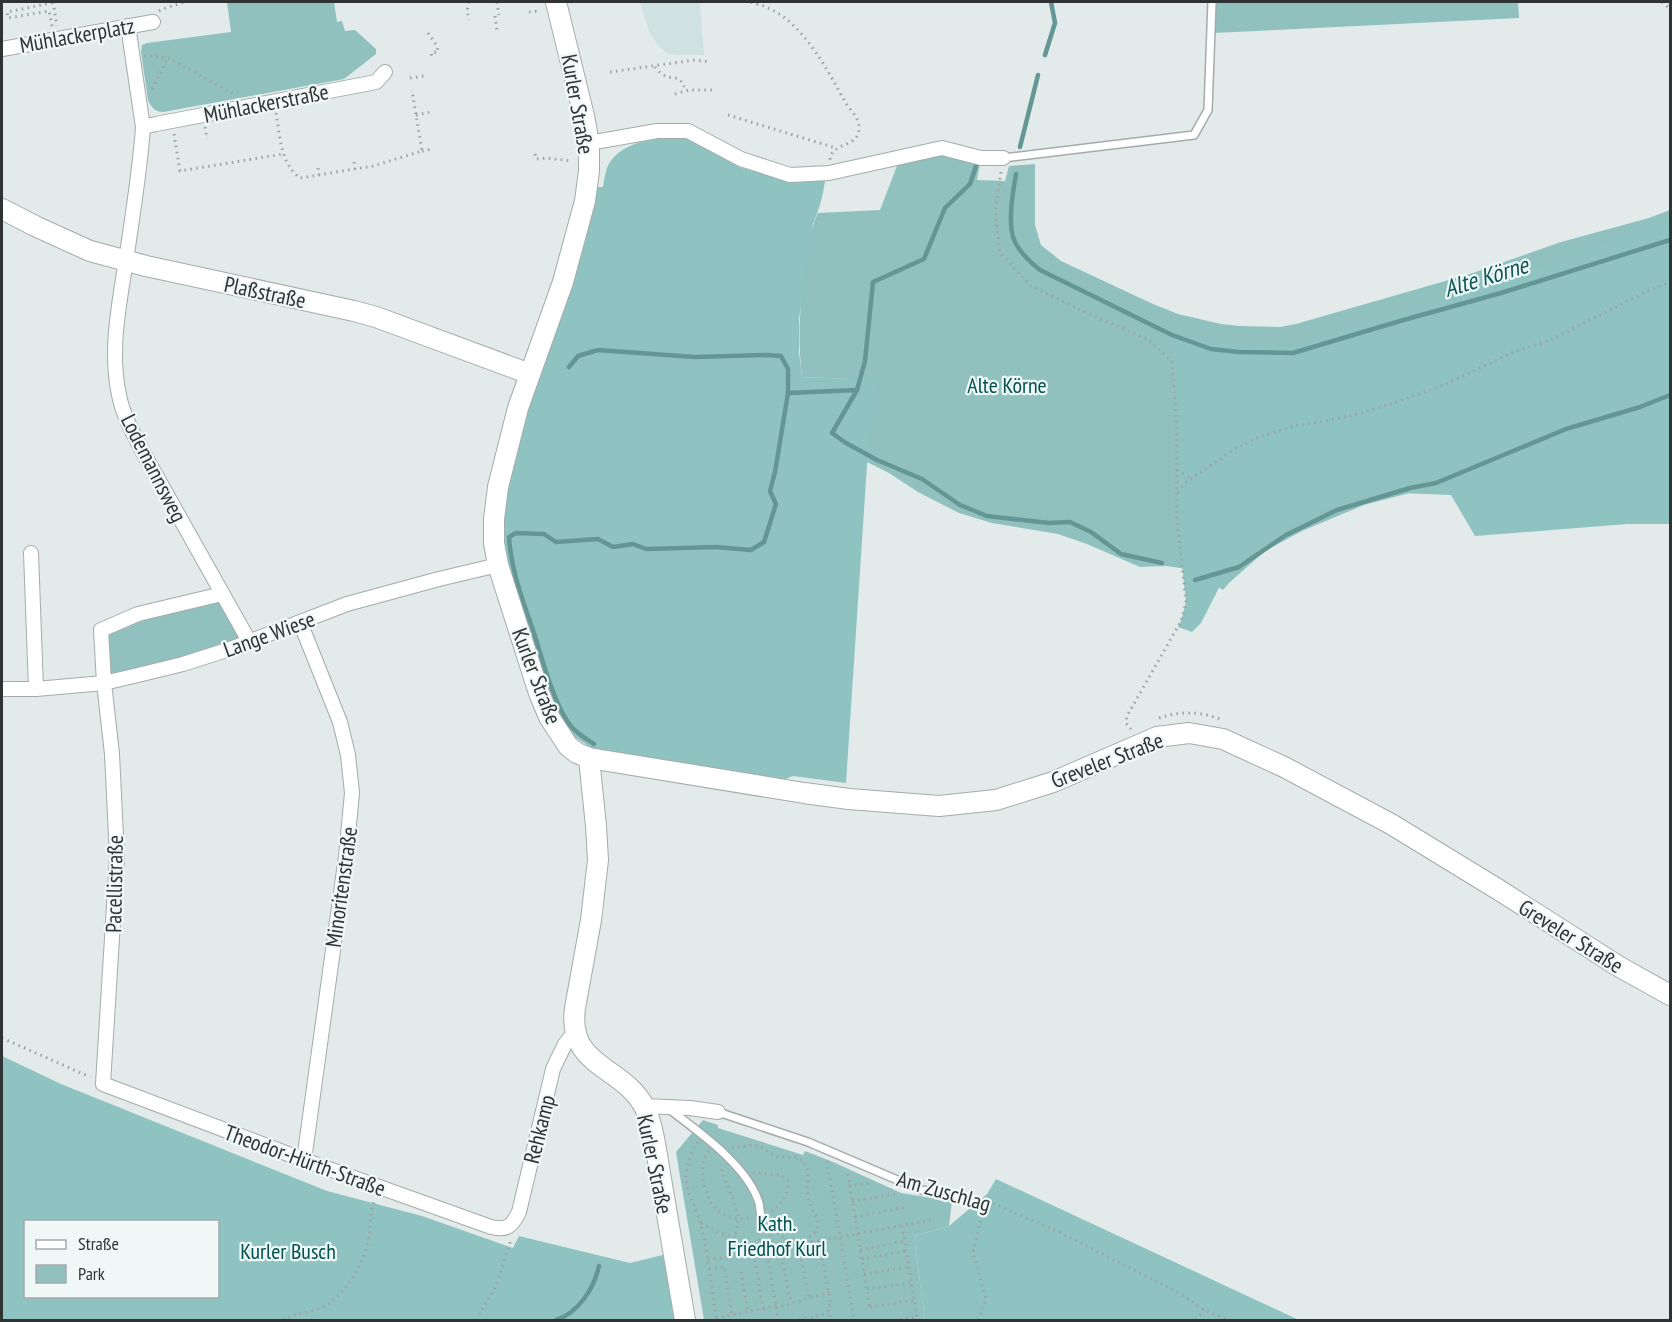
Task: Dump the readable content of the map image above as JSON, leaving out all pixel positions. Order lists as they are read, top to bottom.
{
  "streets": {
    "street": [
      "Mühlackerplatz",
      "Mühlackerstraße",
      "Kurler Straße",
      "Plaßstraße",
      "Lodemannsweg",
      "Lange Wiese",
      "Greveler Straße",
      "Pacellistraße",
      "Minoritenstraße",
      "Rehkamp",
      "Theodor-Hürth-Straße",
      "Am Zuschlag"
    ]
  },
  "crossings": [
    ["Kurler Straße", "Plaßstraße"],
    ["Kurler Straße", "Lange Wiese"],
    ["Kurler Straße", "Greveler Straße"],
    ["Kurler Straße", "Rehkamp"],
    ["Kurler Straße", "Am Zuschlag"],
    ["Plaßstraße", "Lodemannsweg"],
    ["Lodemannsweg", "Lange Wiese"],
    ["Lange Wiese", "Pacellistraße"],
    ["Lange Wiese", "Minoritenstraße"],
    ["Pacellistraße", "Theodor-Hürth-Straße"],
    ["Minoritenstraße", "Theodor-Hürth-Straße"],
    ["Rehkamp", "Theodor-Hürth-Straße"]
  ],
  "water": ["Alte Körne"],
  "parks": ["Alte Körne", "Kath. Friedhof Kurl", "Kurler Busch"],
  "legend": ["Straße", "Park"]
}
